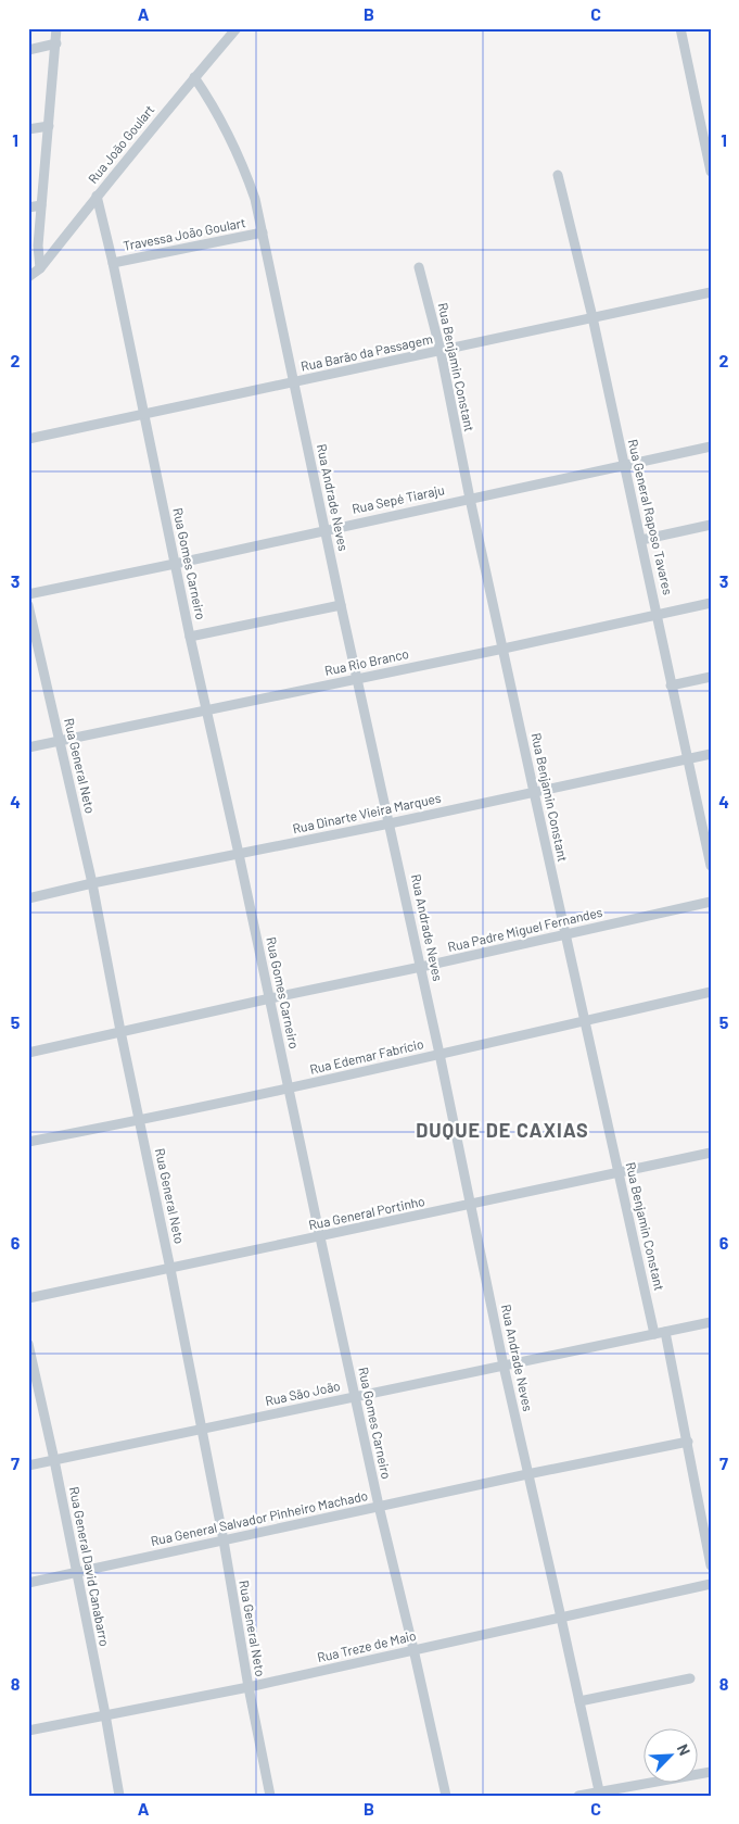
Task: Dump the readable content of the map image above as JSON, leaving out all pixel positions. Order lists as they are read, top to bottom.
{
  "streets": {
    "street": [
      "Rua João Goulart",
      "Travessa João Goulart",
      "Rua Barão da Passagem",
      "Rua Benjamin Constant",
      "Rua Andrade Neves",
      "Rua Sepé Tiaraju",
      "Rua General Raposo Tavares",
      "Rua Gomes Carneiro",
      "Rua Rio Branco",
      "Rua General Neto",
      "Rua Dinarte Vieira Marques",
      "Rua Padre Miguel Fernandes",
      "Rua Edemar Fabrício",
      "Rua General Portinho",
      "Rua São João",
      "Rua General Salvador Pinheiro Machado",
      "Rua General David Canabarro",
      "Rua Treze de Maio"
    ]
  },
  "crossings": [
    ["Rua João Goulart", "Rua Andrade Neves"],
    ["Rua João Goulart", "Rua Gomes Carneiro"],
    ["Travessa João Goulart", "Rua Andrade Neves"],
    ["Travessa João Goulart", "Rua Gomes Carneiro"],
    ["Rua Barão da Passagem", "Rua Benjamin Constant"],
    ["Rua Barão da Passagem", "Rua Andrade Neves"],
    ["Rua Barão da Passagem", "Rua General Raposo Tavares"],
    ["Rua Barão da Passagem", "Rua Gomes Carneiro"],
    ["Rua Benjamin Constant", "Rua Sepé Tiaraju"],
    ["Rua Benjamin Constant", "Rua Rio Branco"],
    ["Rua Benjamin Constant", "Rua Dinarte Vieira Marques"],
    ["Rua Benjamin Constant", "Rua Padre Miguel Fernandes"],
    ["Rua Benjamin Constant", "Rua Edemar Fabrício"],
    ["Rua Benjamin Constant", "Rua General Portinho"],
    ["Rua Benjamin Constant", "Rua São João"],
    ["Rua Benjamin Constant", "Rua General Salvador Pinheiro Machado"],
    ["Rua Andrade Neves", "Rua Sepé Tiaraju"],
    ["Rua Andrade Neves", "Rua Rio Branco"],
    ["Rua Andrade Neves", "Rua Dinarte Vieira Marques"],
    ["Rua Andrade Neves", "Rua Padre Miguel Fernandes"],
    ["Rua Andrade Neves", "Rua Edemar Fabrício"],
    ["Rua Andrade Neves", "Rua General Portinho"],
    ["Rua Andrade Neves", "Rua São João"],
    ["Rua Andrade Neves", "Rua General Salvador Pinheiro Machado"],
    ["Rua Andrade Neves", "Rua Treze de Maio"],
    ["Rua Sepé Tiaraju", "Rua General Raposo Tavares"],
    ["Rua Sepé Tiaraju", "Rua Gomes Carneiro"],
    ["Rua General Raposo Tavares", "Rua Rio Branco"],
    ["Rua General Raposo Tavares", "Rua Dinarte Vieira Marques"],
    ["Rua Gomes Carneiro", "Rua Rio Branco"],
    ["Rua Gomes Carneiro", "Rua Dinarte Vieira Marques"],
    ["Rua Gomes Carneiro", "Rua Padre Miguel Fernandes"],
    ["Rua Gomes Carneiro", "Rua Edemar Fabrício"],
    ["Rua Gomes Carneiro", "Rua General Portinho"],
    ["Rua Gomes Carneiro", "Rua São João"],
    ["Rua Gomes Carneiro", "Rua General Salvador Pinheiro Machado"],
    ["Rua Gomes Carneiro", "Rua Treze de Maio"],
    ["Rua Rio Branco", "Rua General Neto"],
    ["Rua General Neto", "Rua Dinarte Vieira Marques"],
    ["Rua General Neto", "Rua Padre Miguel Fernandes"],
    ["Rua General Neto", "Rua Edemar Fabrício"],
    ["Rua General Neto", "Rua General Portinho"],
    ["Rua General Neto", "Rua São João"],
    ["Rua General Neto", "Rua General Salvador Pinheiro Machado"],
    ["Rua General Neto", "Rua Treze de Maio"],
    ["Rua São João", "Rua General David Canabarro"],
    ["Rua General Salvador Pinheiro Machado", "Rua General David Canabarro"],
    ["Rua General David Canabarro", "Rua Treze de Maio"]
  ],
  "districts": ["DUQUE DE CAXIAS"],
  "north": "top right",
  "grid": {
    "columns": ["A", "B", "C"],
    "rows": [
      "1",
      "2",
      "3",
      "4",
      "5",
      "6",
      "7",
      "8"
    ]
  }
}
